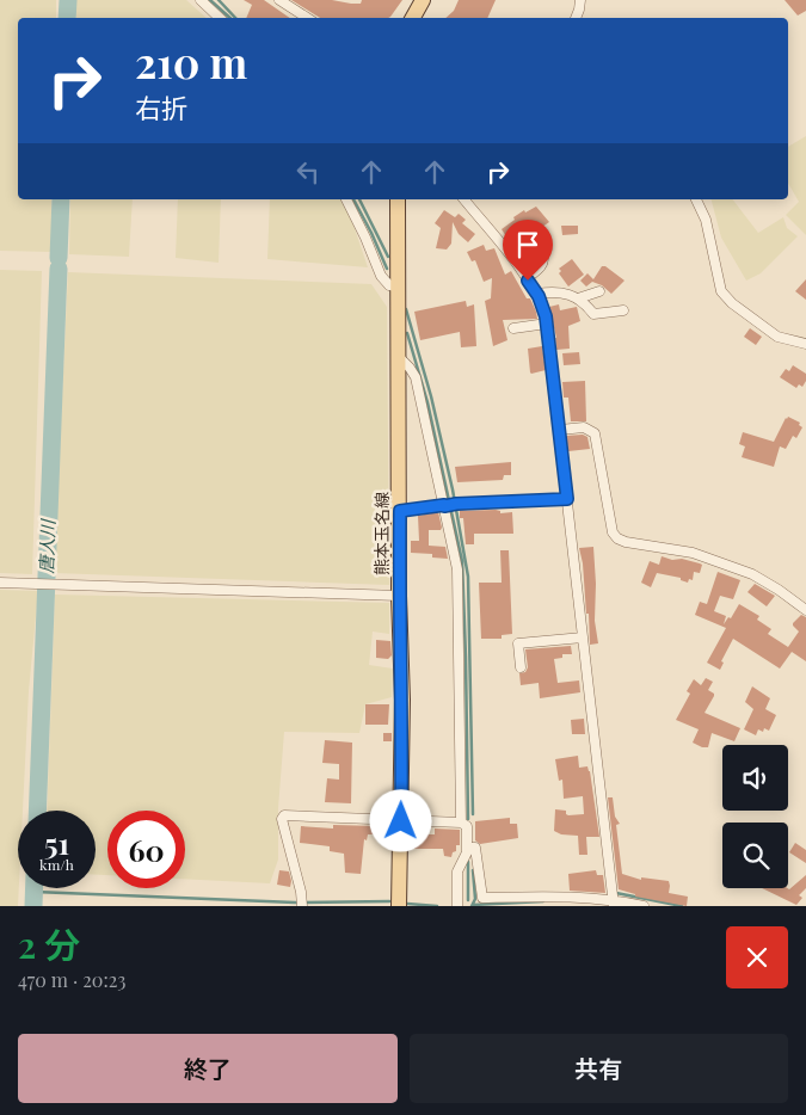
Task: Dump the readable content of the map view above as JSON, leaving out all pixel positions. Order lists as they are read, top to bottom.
{
  "streets": {
    "main road": ["熊本玉名線"]
  },
  "water": ["唐人川"],
  "page": {
    "turn": ["210 m", "右折"],
    "speed": "51 km/h",
    "limit": "60",
    "heading": ["2 分", "470 m · 20:23"],
    "buttons": ["終了", "共有"]
  }
}
